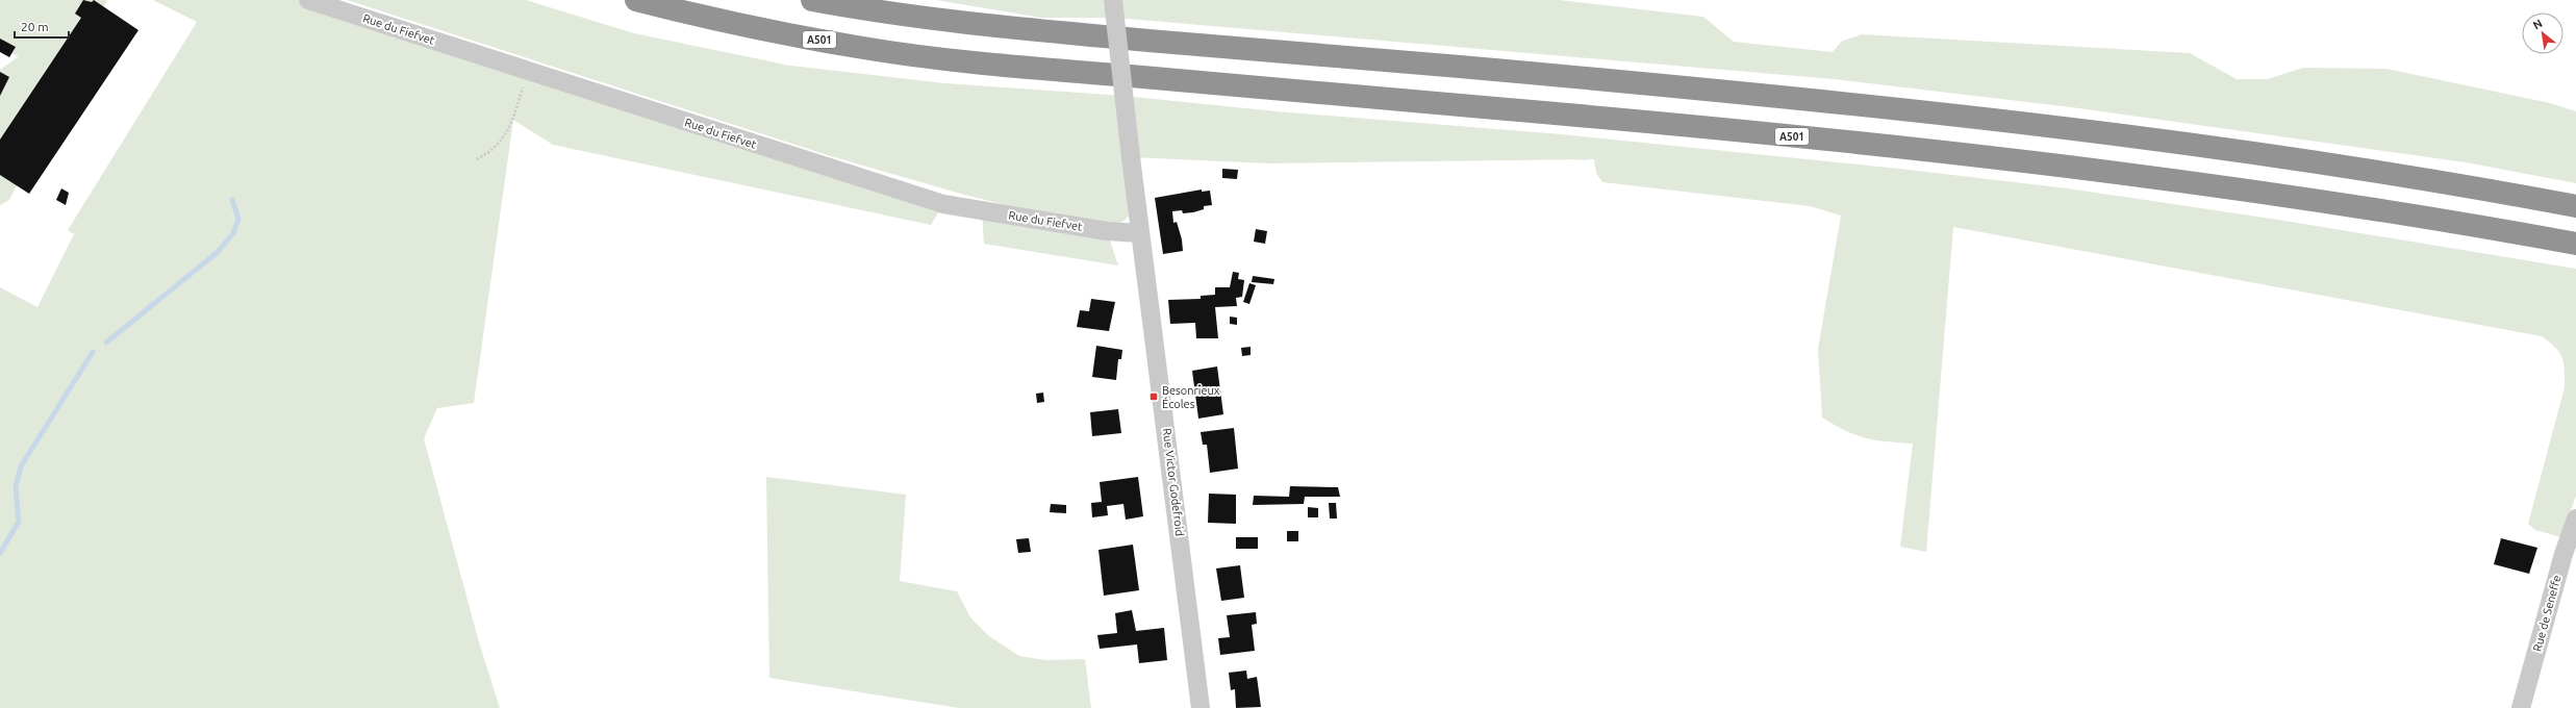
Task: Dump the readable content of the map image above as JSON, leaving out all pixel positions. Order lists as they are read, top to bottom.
{
  "streets": {
    "highway": ["A501"],
    "street": ["Rue du Fiefvet", "Rue Victor Godefroid", "Rue de Seneffe"]
  },
  "crossings": [
    ["Rue du Fiefvet", "Rue Victor Godefroid"]
  ],
  "places": {
    "transit": ["Besonrieux Écoles"]
  },
  "scale_bar": "20 m",
  "north": "top left"
}
